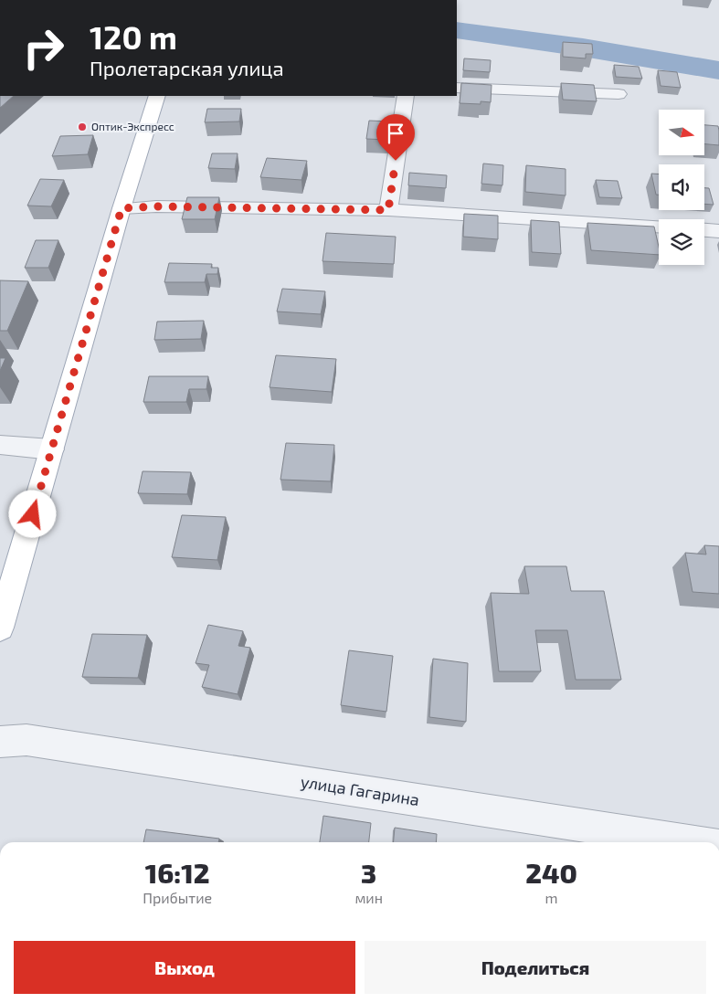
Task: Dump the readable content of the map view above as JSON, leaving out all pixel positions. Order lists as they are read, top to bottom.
{
  "streets": {
    "street": ["улица Гагарина"]
  },
  "places": ["Оптик-Экспресс"],
  "north": "right",
  "page": {
    "turn": ["120 m", "Пролетарская улица"],
    "eta": [
      "16:12",
      "Прибытие",
      "3",
      "мин",
      "240",
      "m"
    ],
    "buttons": ["Выход", "Поделиться"]
  }
}
